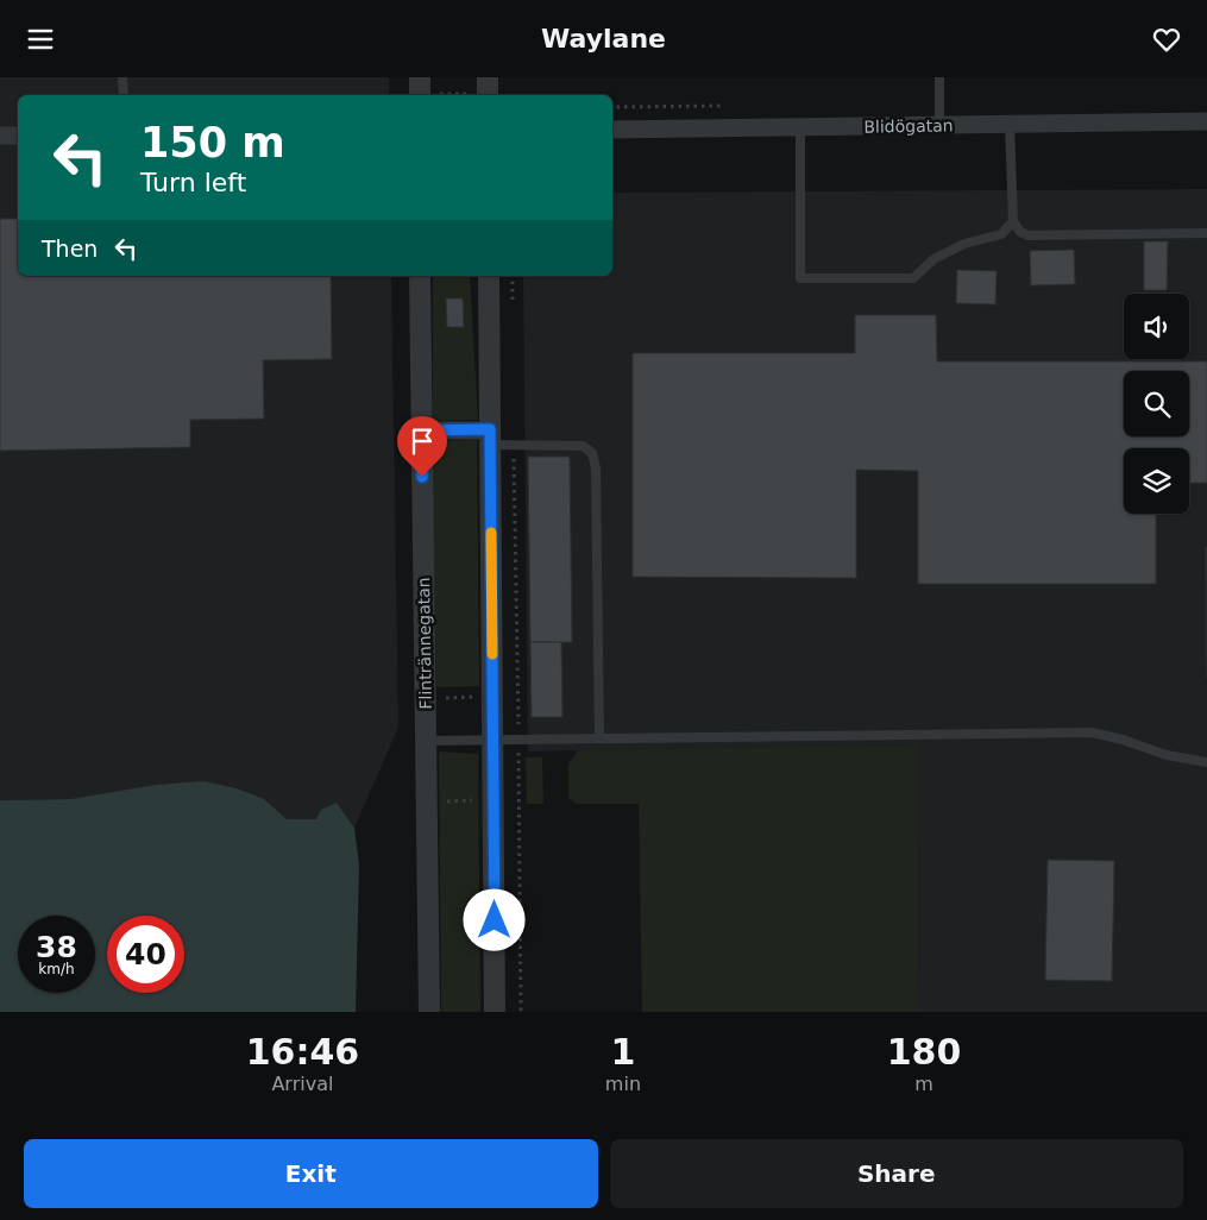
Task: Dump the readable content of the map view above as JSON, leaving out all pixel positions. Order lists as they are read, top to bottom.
{
  "streets": {
    "street": ["Blidögatan", "Flintrännegatan"]
  },
  "page": {
    "header": "Waylane",
    "turn": ["150 m", "Turn left"],
    "then": "Then",
    "speed": "38 km/h",
    "limit": "40",
    "eta": [
      "16:46",
      "Arrival",
      "1",
      "min",
      "180",
      "m"
    ],
    "buttons": ["Exit", "Share"]
  }
}
